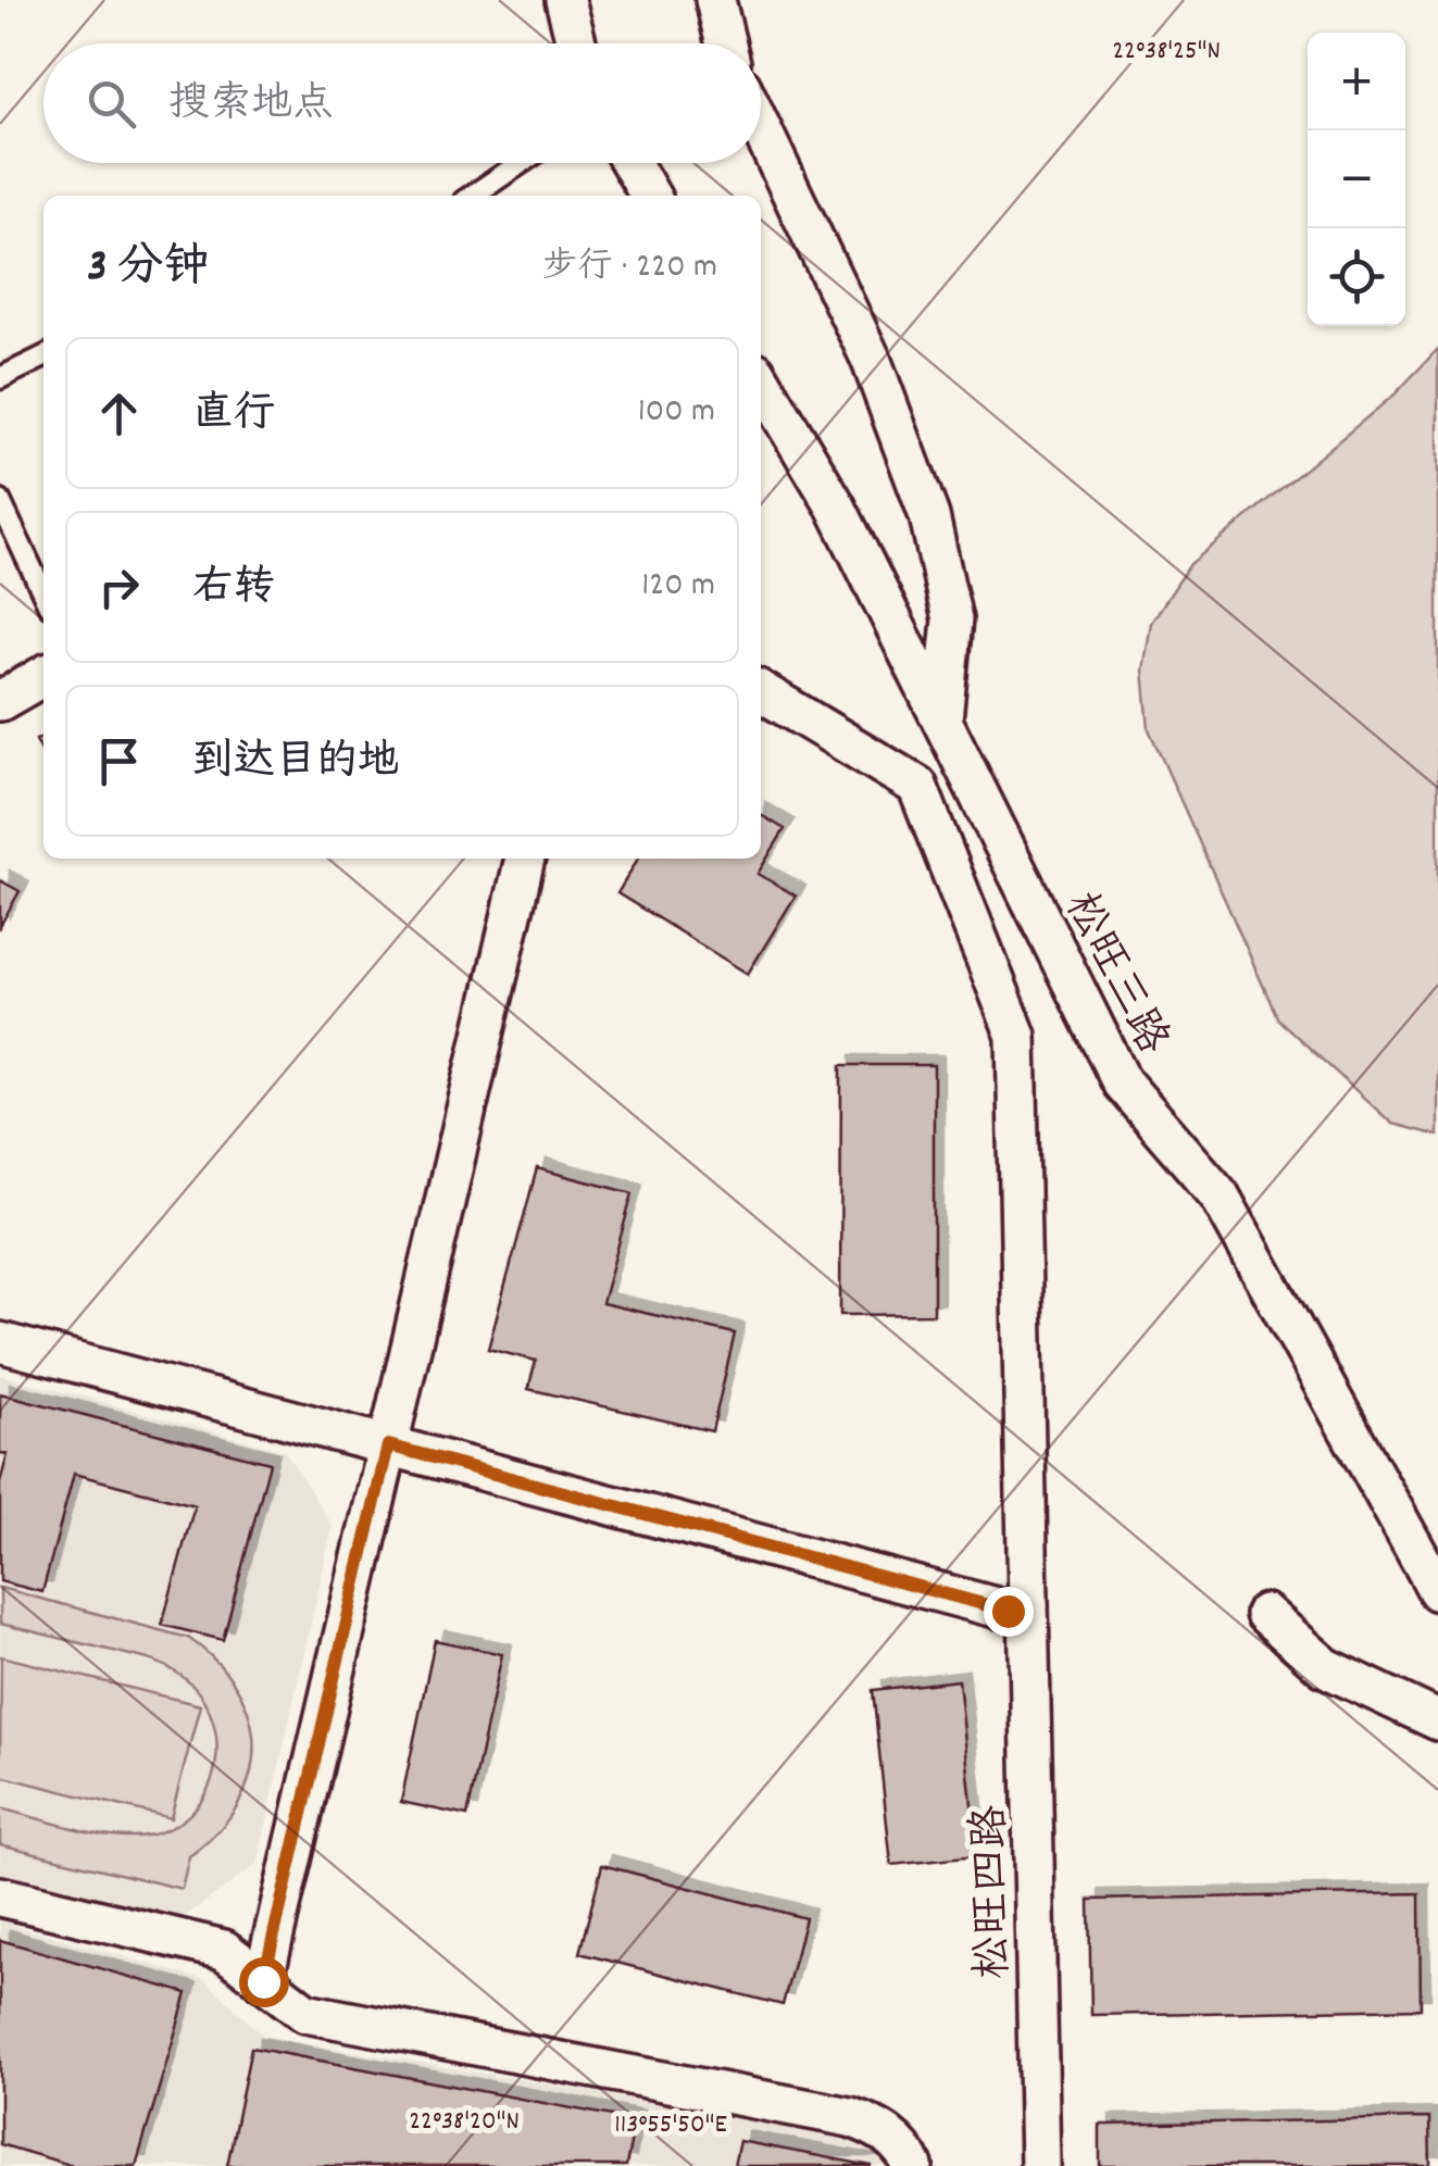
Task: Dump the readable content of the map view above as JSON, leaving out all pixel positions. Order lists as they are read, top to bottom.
{
  "streets": {
    "street": ["松旺三路", "松旺四路"]
  },
  "page": {
    "map_buttons": ["+", "−"],
    "search": "搜索地点",
    "heading": ["3 分钟", "步行 · 220 m"],
    "list": [
      ["直行", "100 m"],
      ["右转", "120 m"],
      "到达目的地"
    ]
  },
  "coordinates": ["22°38'25\"N", "22°38'20\"N", "113°55'50\"E"]
}
